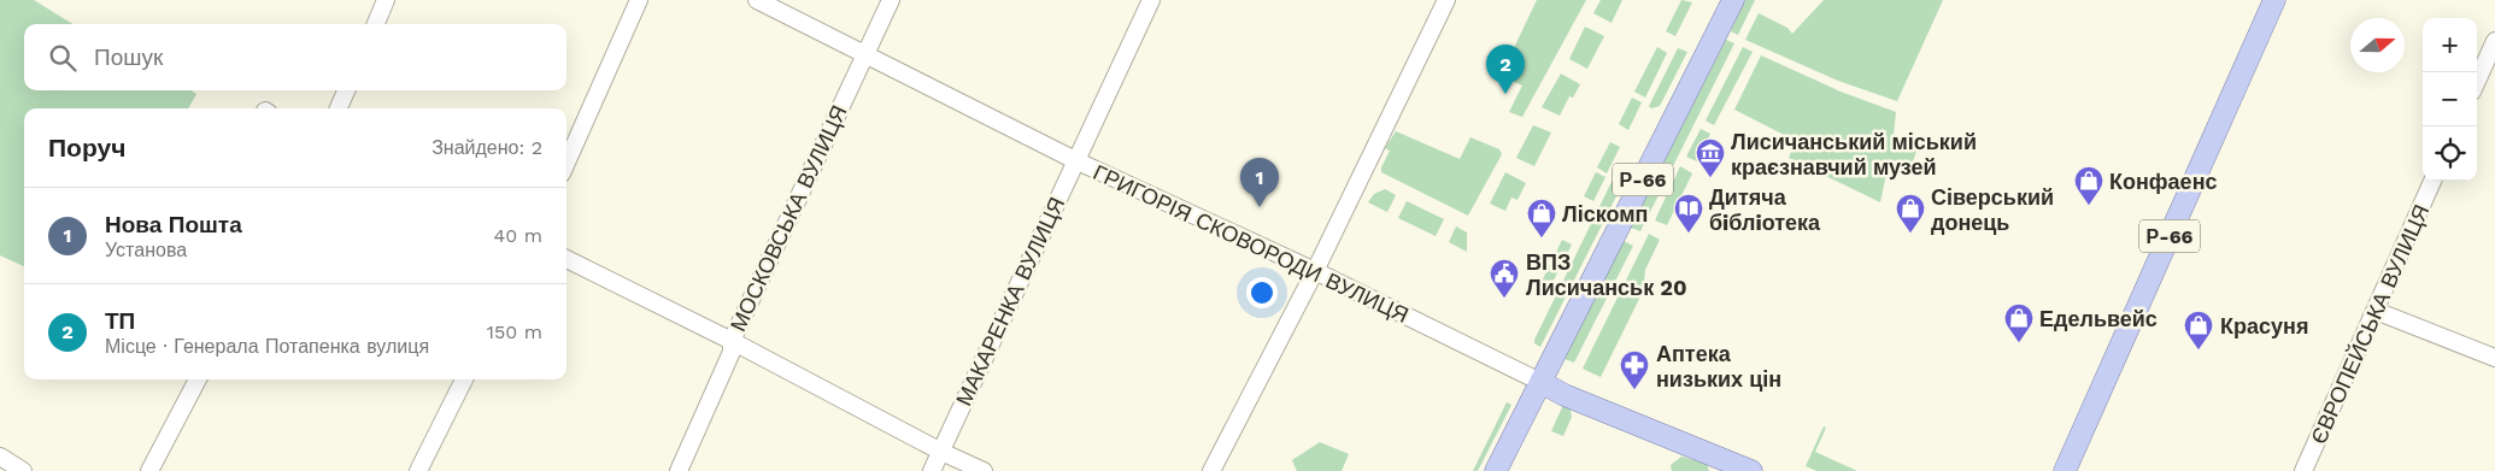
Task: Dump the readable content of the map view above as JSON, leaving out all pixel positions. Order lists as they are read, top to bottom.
{
  "streets": {
    "main road": ["Р-66", "ГРИГОРІЯ СКОВОРОДИ ВУЛИЦЯ"],
    "street": ["МОСКОВСЬКА ВУЛИЦЯ", "МАКАРЕНКА ВУЛИЦЯ", "ЄВРОПЕЙСЬКА ВУЛИЦЯ"]
  },
  "crossings": [
    ["Р-66", "ГРИГОРІЯ СКОВОРОДИ ВУЛИЦЯ"],
    ["МОСКОВСЬКА ВУЛИЦЯ", "ГРИГОРІЯ СКОВОРОДИ ВУЛИЦЯ"],
    ["ГРИГОРІЯ СКОВОРОДИ ВУЛИЦЯ", "МАКАРЕНКА ВУЛИЦЯ"]
  ],
  "places": {
    "museum": ["Лисичанський міський краєзнавчий музей"],
    "shop": [
      "Конфаенс",
      "Сіверський донець",
      "Ліскомп",
      "Едельвейс",
      "Красуня"
    ],
    "library": ["Дитяча бiблiотека"],
    "public building": ["ВПЗ Лисичанськ 20"],
    "pharmacy": ["Аптека низьких цін"]
  },
  "north": "right",
  "page": {
    "map_buttons": ["+", "−"],
    "search": "Пошук",
    "pins": ["2", "1"],
    "heading": ["Поруч", "Знайдено: 2"],
    "list": [
      {
        "mark": "1",
        "name": "Нова Пошта",
        "note": "Установа",
        "value": "40 m"
      },
      {
        "mark": "2",
        "name": "ТП",
        "note": "Місце · Генерала Потапенка вулиця",
        "value": "150 m"
      }
    ]
  }
}
